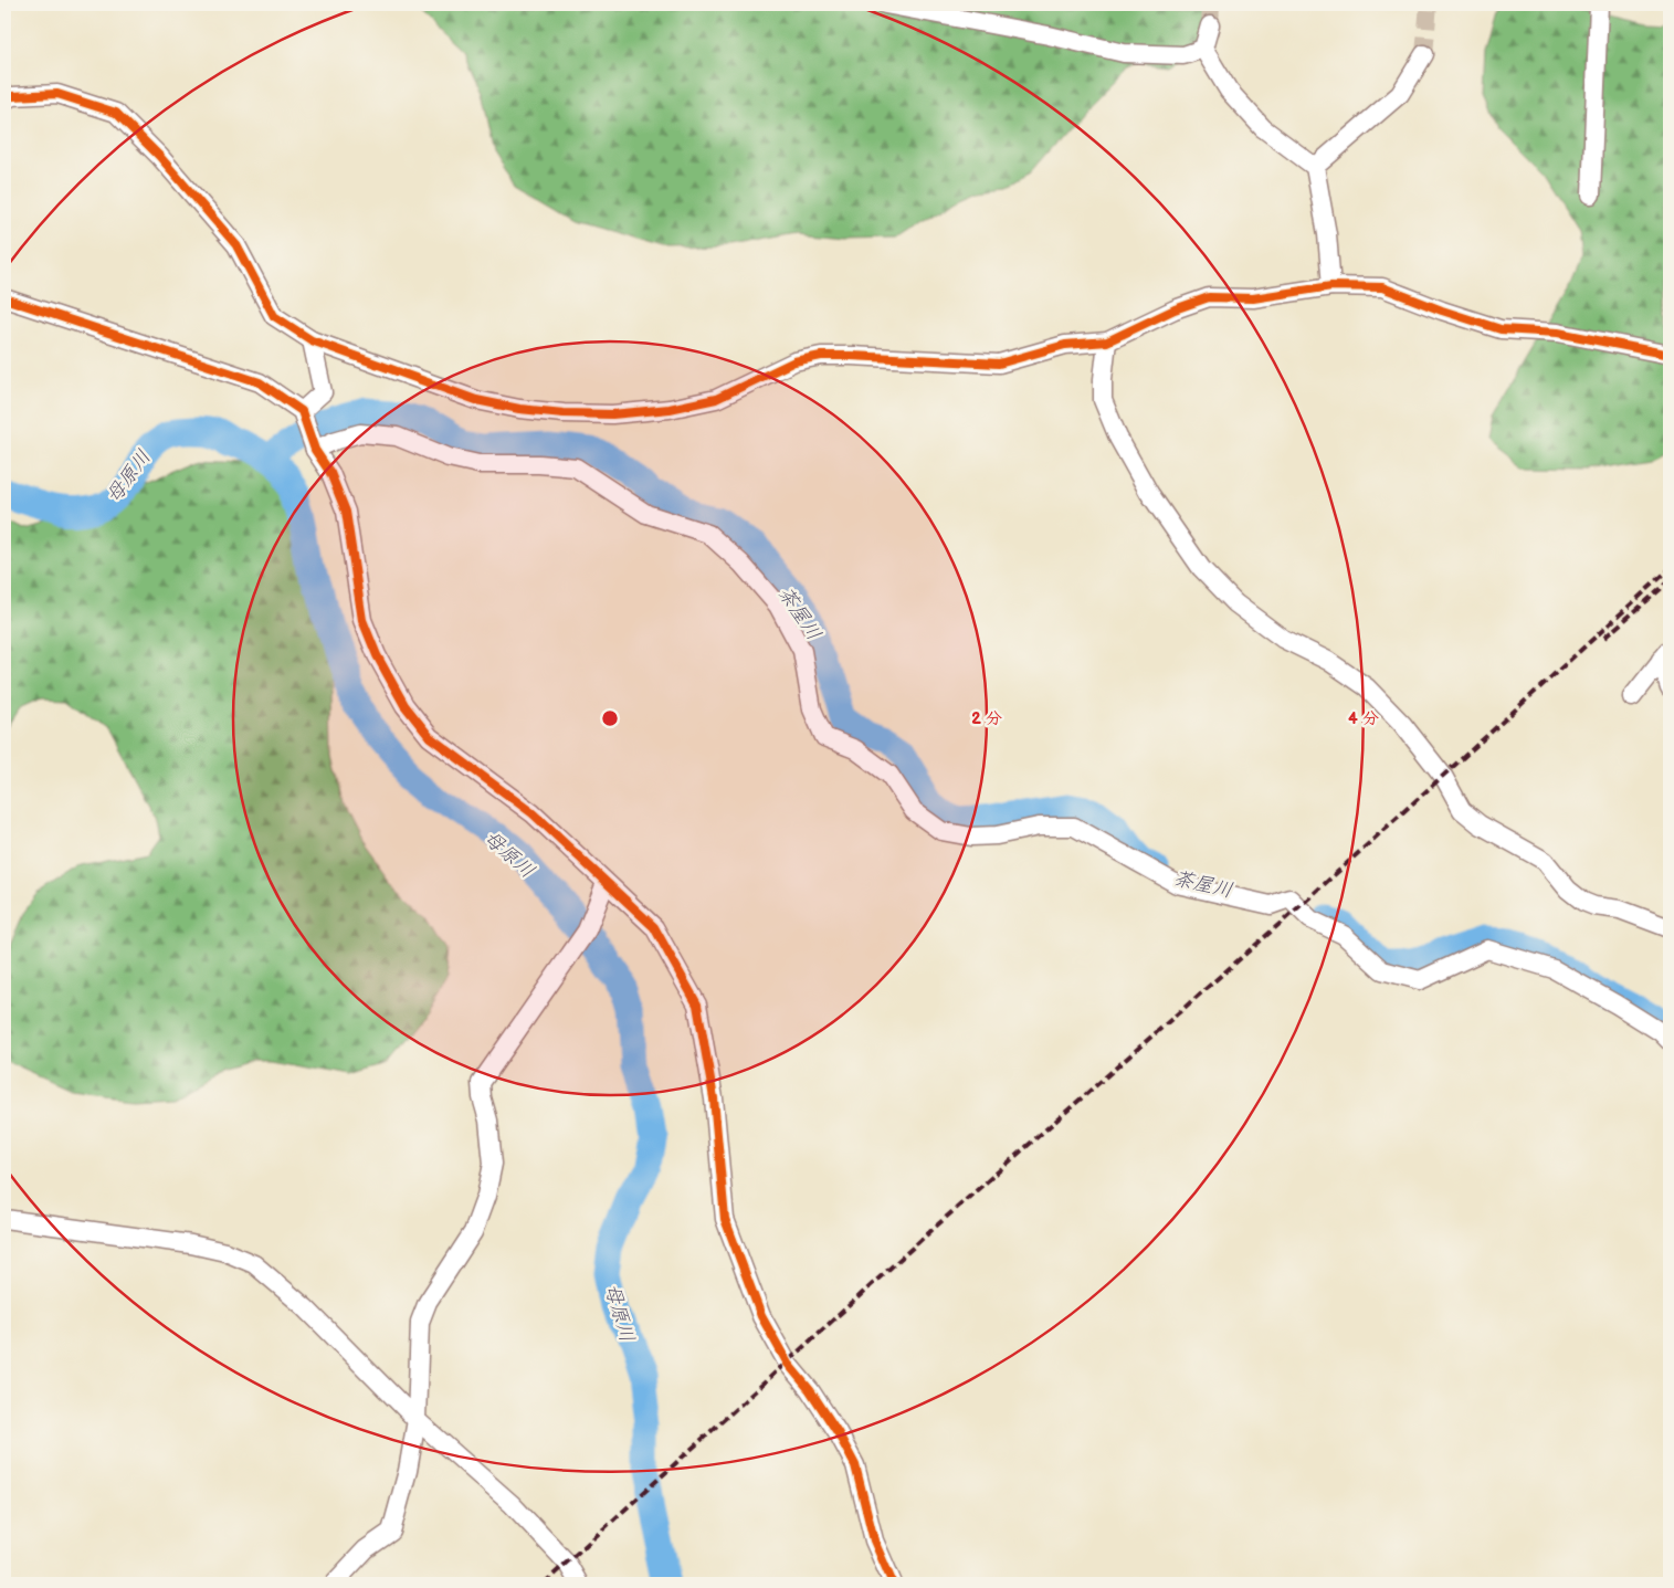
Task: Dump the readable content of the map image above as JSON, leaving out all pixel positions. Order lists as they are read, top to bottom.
{
  "water": ["母原川", "茶屋川"],
  "rings": ["2 分", "4 分"]
}
